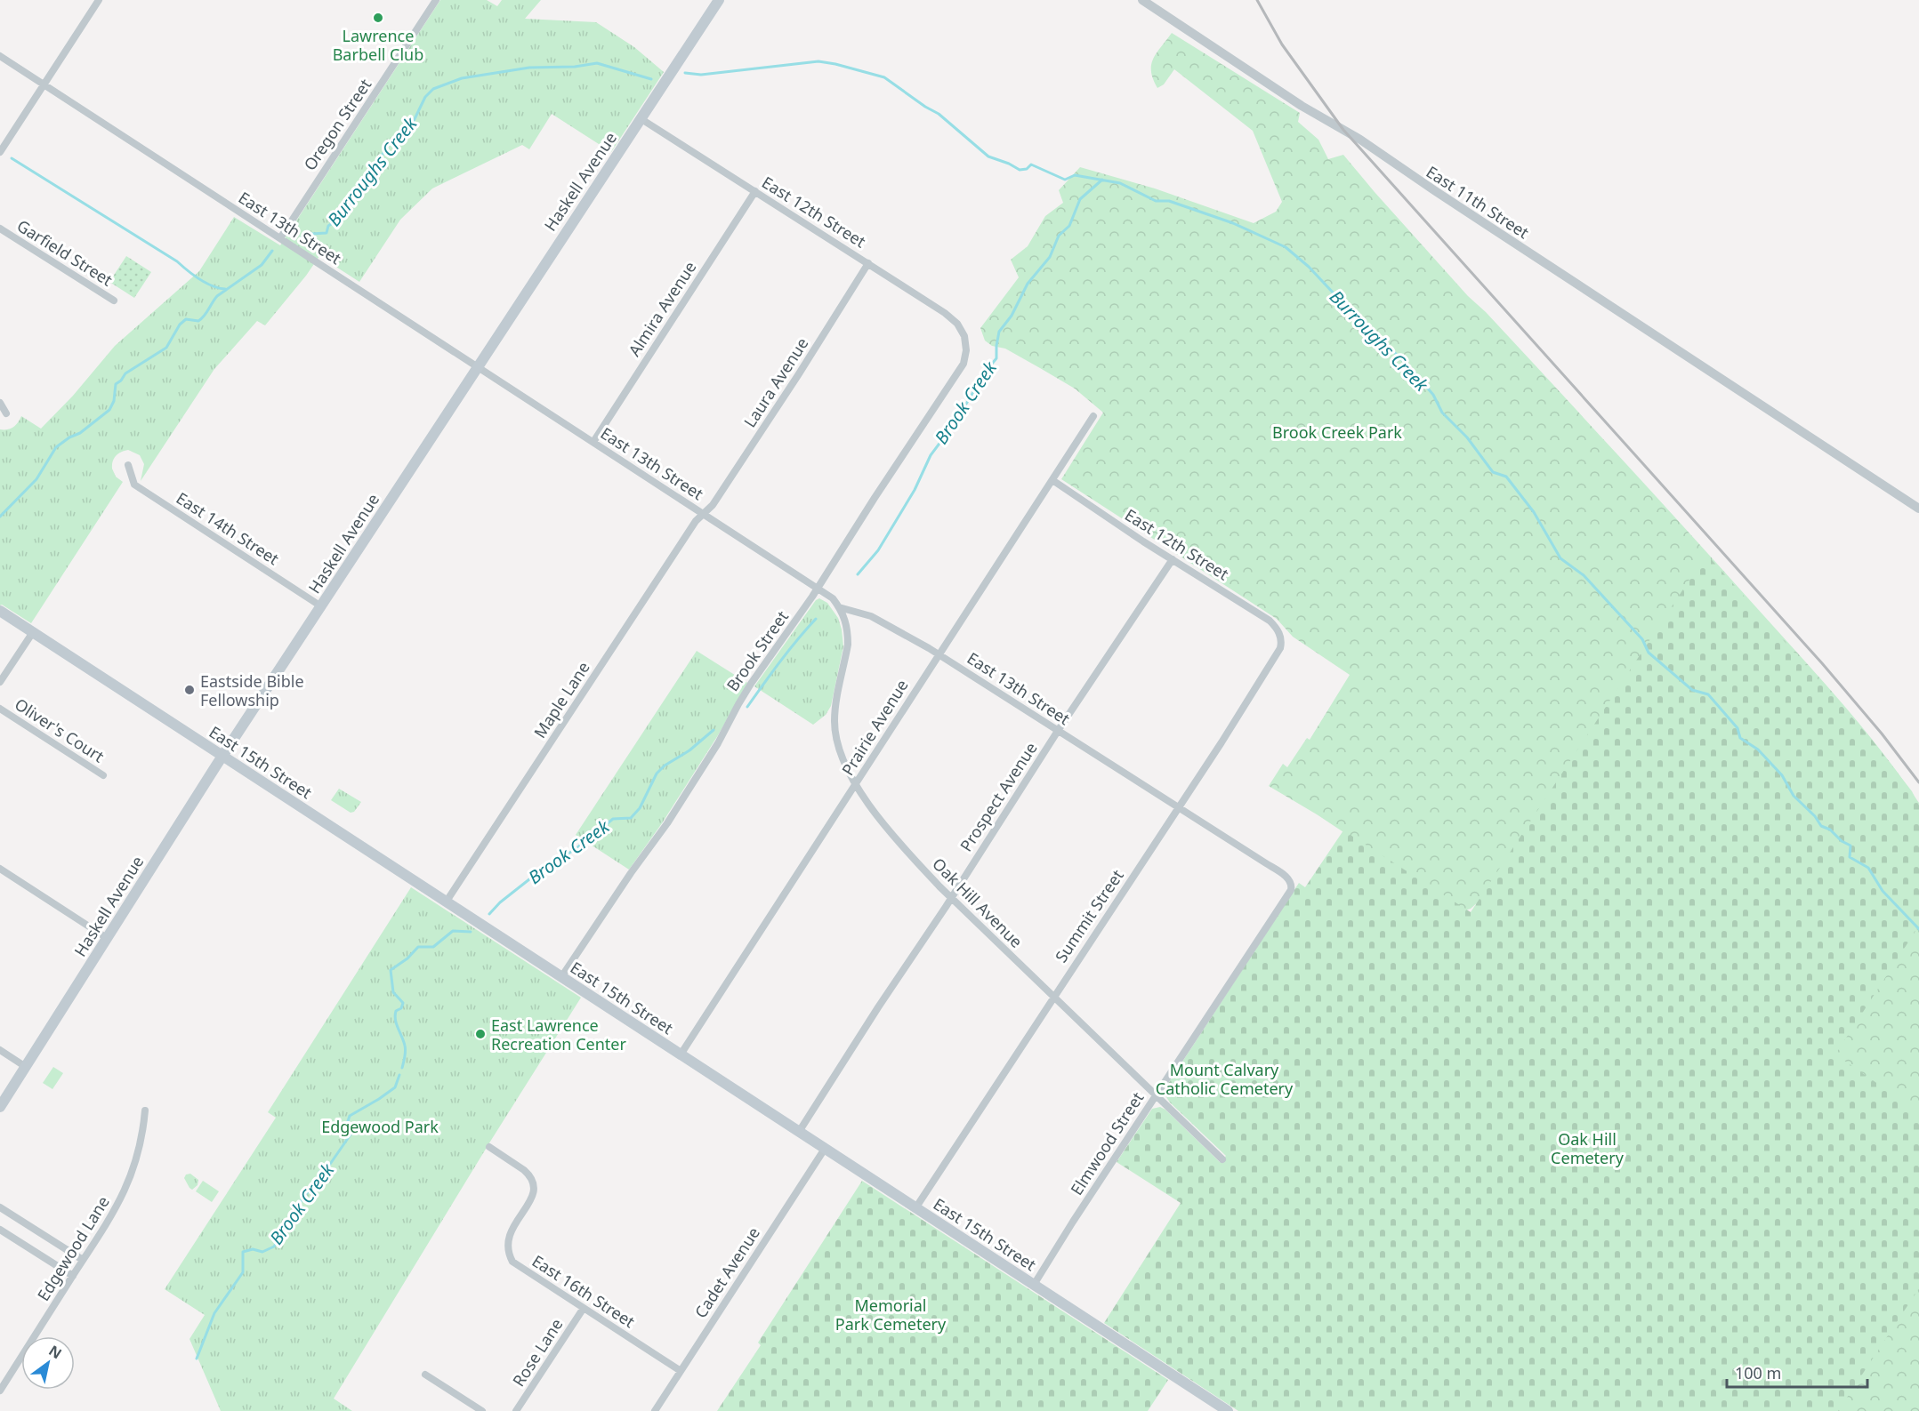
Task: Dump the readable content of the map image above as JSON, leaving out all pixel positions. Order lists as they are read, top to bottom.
{
  "streets": {
    "main road": ["Haskell Avenue", "East 15th Street"],
    "street": [
      "Oregon Street",
      "East 11th Street",
      "East 12th Street",
      "East 13th Street",
      "Garfield Street",
      "Almira Avenue",
      "Laura Avenue",
      "East 14th Street",
      "Brook Street",
      "Maple Lane",
      "Prairie Avenue",
      "Oliver's Court",
      "Prospect Avenue",
      "Oak Hill Avenue",
      "Summit Street",
      "Elmwood Street",
      "Edgewood Lane",
      "Cadet Avenue",
      "East 16th Street",
      "Rose Lane"
    ]
  },
  "crossings": [
    ["Oregon Street", "East 13th Street"],
    ["Haskell Avenue", "East 12th Street"],
    ["Haskell Avenue", "East 13th Street"],
    ["Haskell Avenue", "East 14th Street"],
    ["Haskell Avenue", "East 15th Street"],
    ["East 12th Street", "Almira Avenue"],
    ["East 12th Street", "Laura Avenue"],
    ["East 12th Street", "Brook Street"],
    ["East 12th Street", "Prairie Avenue"],
    ["East 12th Street", "Prospect Avenue"],
    ["East 12th Street", "Summit Street"],
    ["East 13th Street", "Almira Avenue"],
    ["East 13th Street", "Laura Avenue"],
    ["East 13th Street", "Brook Street"],
    ["East 13th Street", "Maple Lane"],
    ["East 13th Street", "Prairie Avenue"],
    ["East 13th Street", "Prospect Avenue"],
    ["East 13th Street", "Oak Hill Avenue"],
    ["East 13th Street", "Summit Street"],
    ["East 13th Street", "Elmwood Street"],
    ["Laura Avenue", "Maple Lane"],
    ["Brook Street", "East 15th Street"],
    ["Maple Lane", "East 15th Street"],
    ["Prairie Avenue", "East 15th Street"],
    ["Prairie Avenue", "Oak Hill Avenue"],
    ["East 15th Street", "Prospect Avenue"],
    ["East 15th Street", "Summit Street"],
    ["East 15th Street", "Elmwood Street"],
    ["East 15th Street", "Cadet Avenue"],
    ["Prospect Avenue", "Oak Hill Avenue"],
    ["Oak Hill Avenue", "Summit Street"],
    ["Oak Hill Avenue", "Elmwood Street"],
    ["Cadet Avenue", "East 16th Street"],
    ["East 16th Street", "Rose Lane"]
  ],
  "water": ["Burroughs Creek", "Brook Creek"],
  "parks": [
    "Brook Creek Park",
    "Mount Calvary Catholic Cemetery",
    "Edgewood Park",
    "Oak Hill Cemetery",
    "Memorial Park Cemetery"
  ],
  "places": ["Lawrence Barbell Club", "Eastside Bible Fellowship", "East Lawrence Recreation Center"],
  "scale_bar": "100 m",
  "north": "top right"
}
